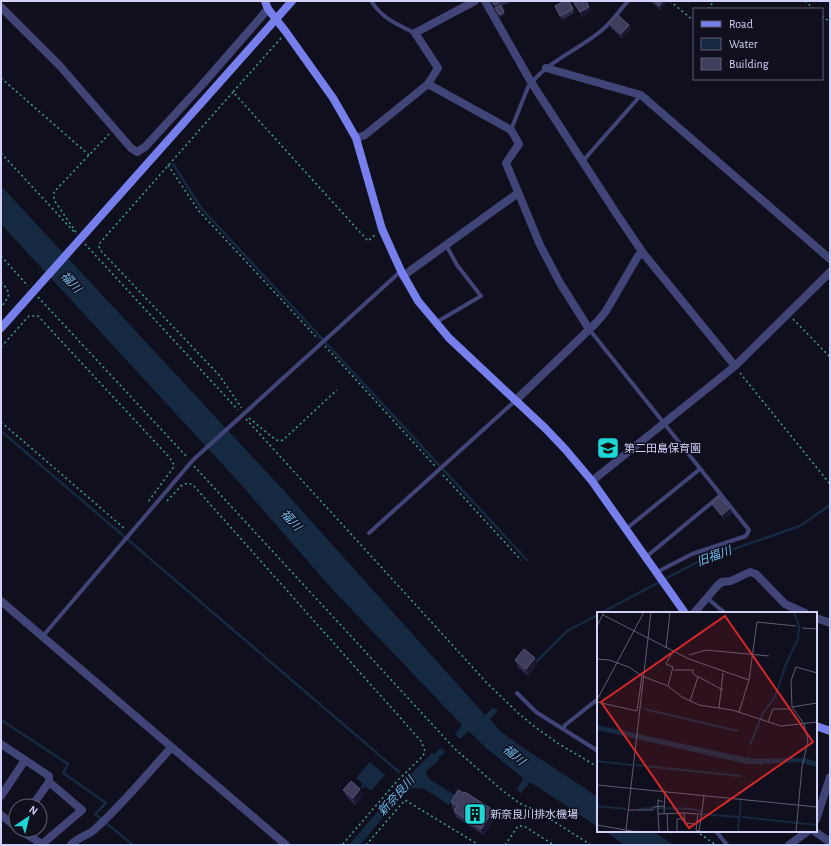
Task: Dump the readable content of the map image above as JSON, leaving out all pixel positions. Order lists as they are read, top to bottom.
{
  "water": ["福川", "旧福川", "新奈良川"],
  "places": {
    "school or university": ["第二田島保育園"],
    "building": ["新奈良川排水機場"]
  },
  "legend": ["Road", "Water", "Building"],
  "north": "top right"
}
